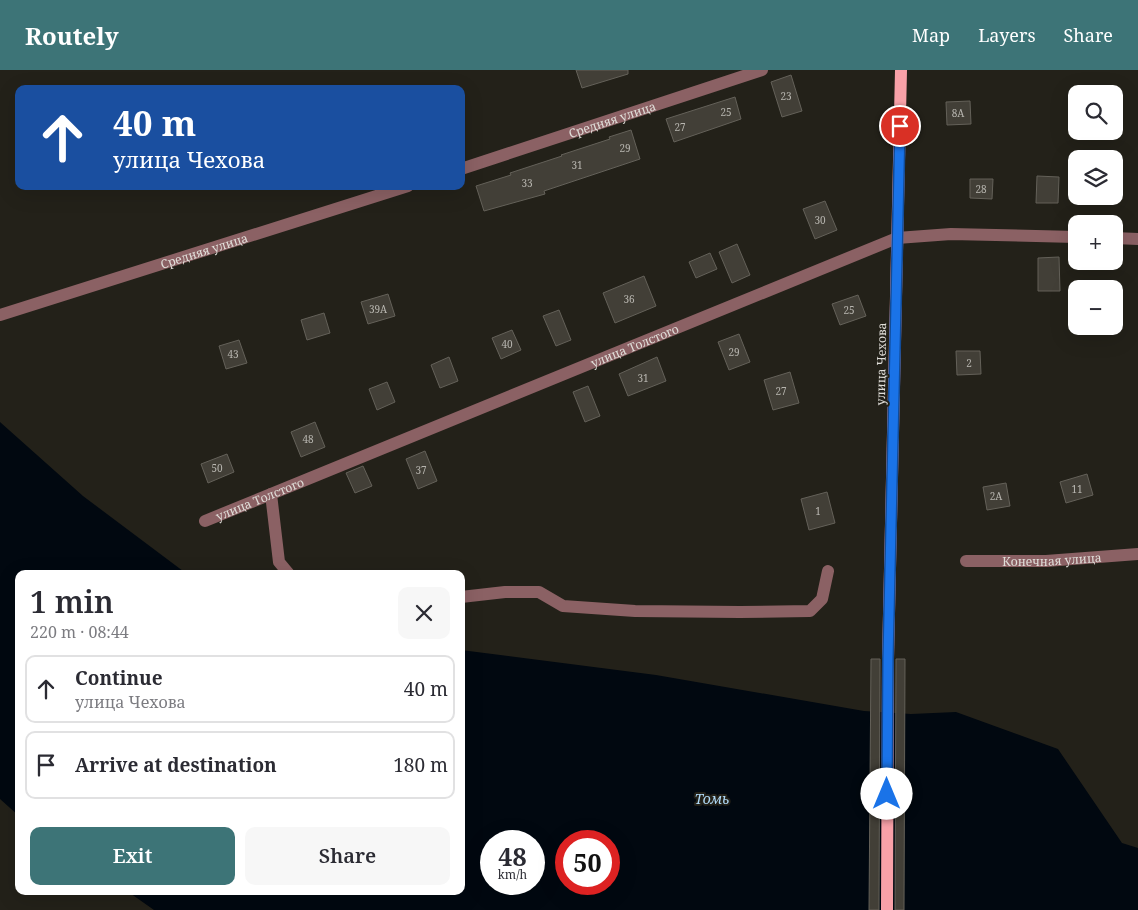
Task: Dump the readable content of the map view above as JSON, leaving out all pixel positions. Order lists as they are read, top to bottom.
{
  "streets": {
    "main road": ["улица Чехова"],
    "street": ["Средняя улица", "улица Толстого", "Конечная улица"]
  },
  "crossings": [
    ["улица Толстого", "улица Чехова"]
  ],
  "water": ["Томь"],
  "house_numbers": [
    "23",
    "25",
    "8А",
    "27",
    "29",
    "31",
    "33",
    "28",
    "30",
    "36",
    "39А",
    "25",
    "40",
    "29",
    "43",
    "2",
    "31",
    "27",
    "48",
    "50",
    "37",
    "11",
    "2А",
    "1"
  ],
  "page": {
    "header": "Routely",
    "nav": ["Map", "Layers", "Share"],
    "map_buttons": ["+", "−"],
    "turn": ["40 m", "улица Чехова"],
    "heading": ["1 min", "220 m · 08:44"],
    "list": [
      {
        "name": "Continue",
        "note": "улица Чехова",
        "value": "40 m"
      },
      {
        "name": "Arrive at destination",
        "value": "180 m"
      }
    ],
    "buttons": ["Exit", "Share"],
    "speed": "48 km/h",
    "limit": "50"
  }
}
